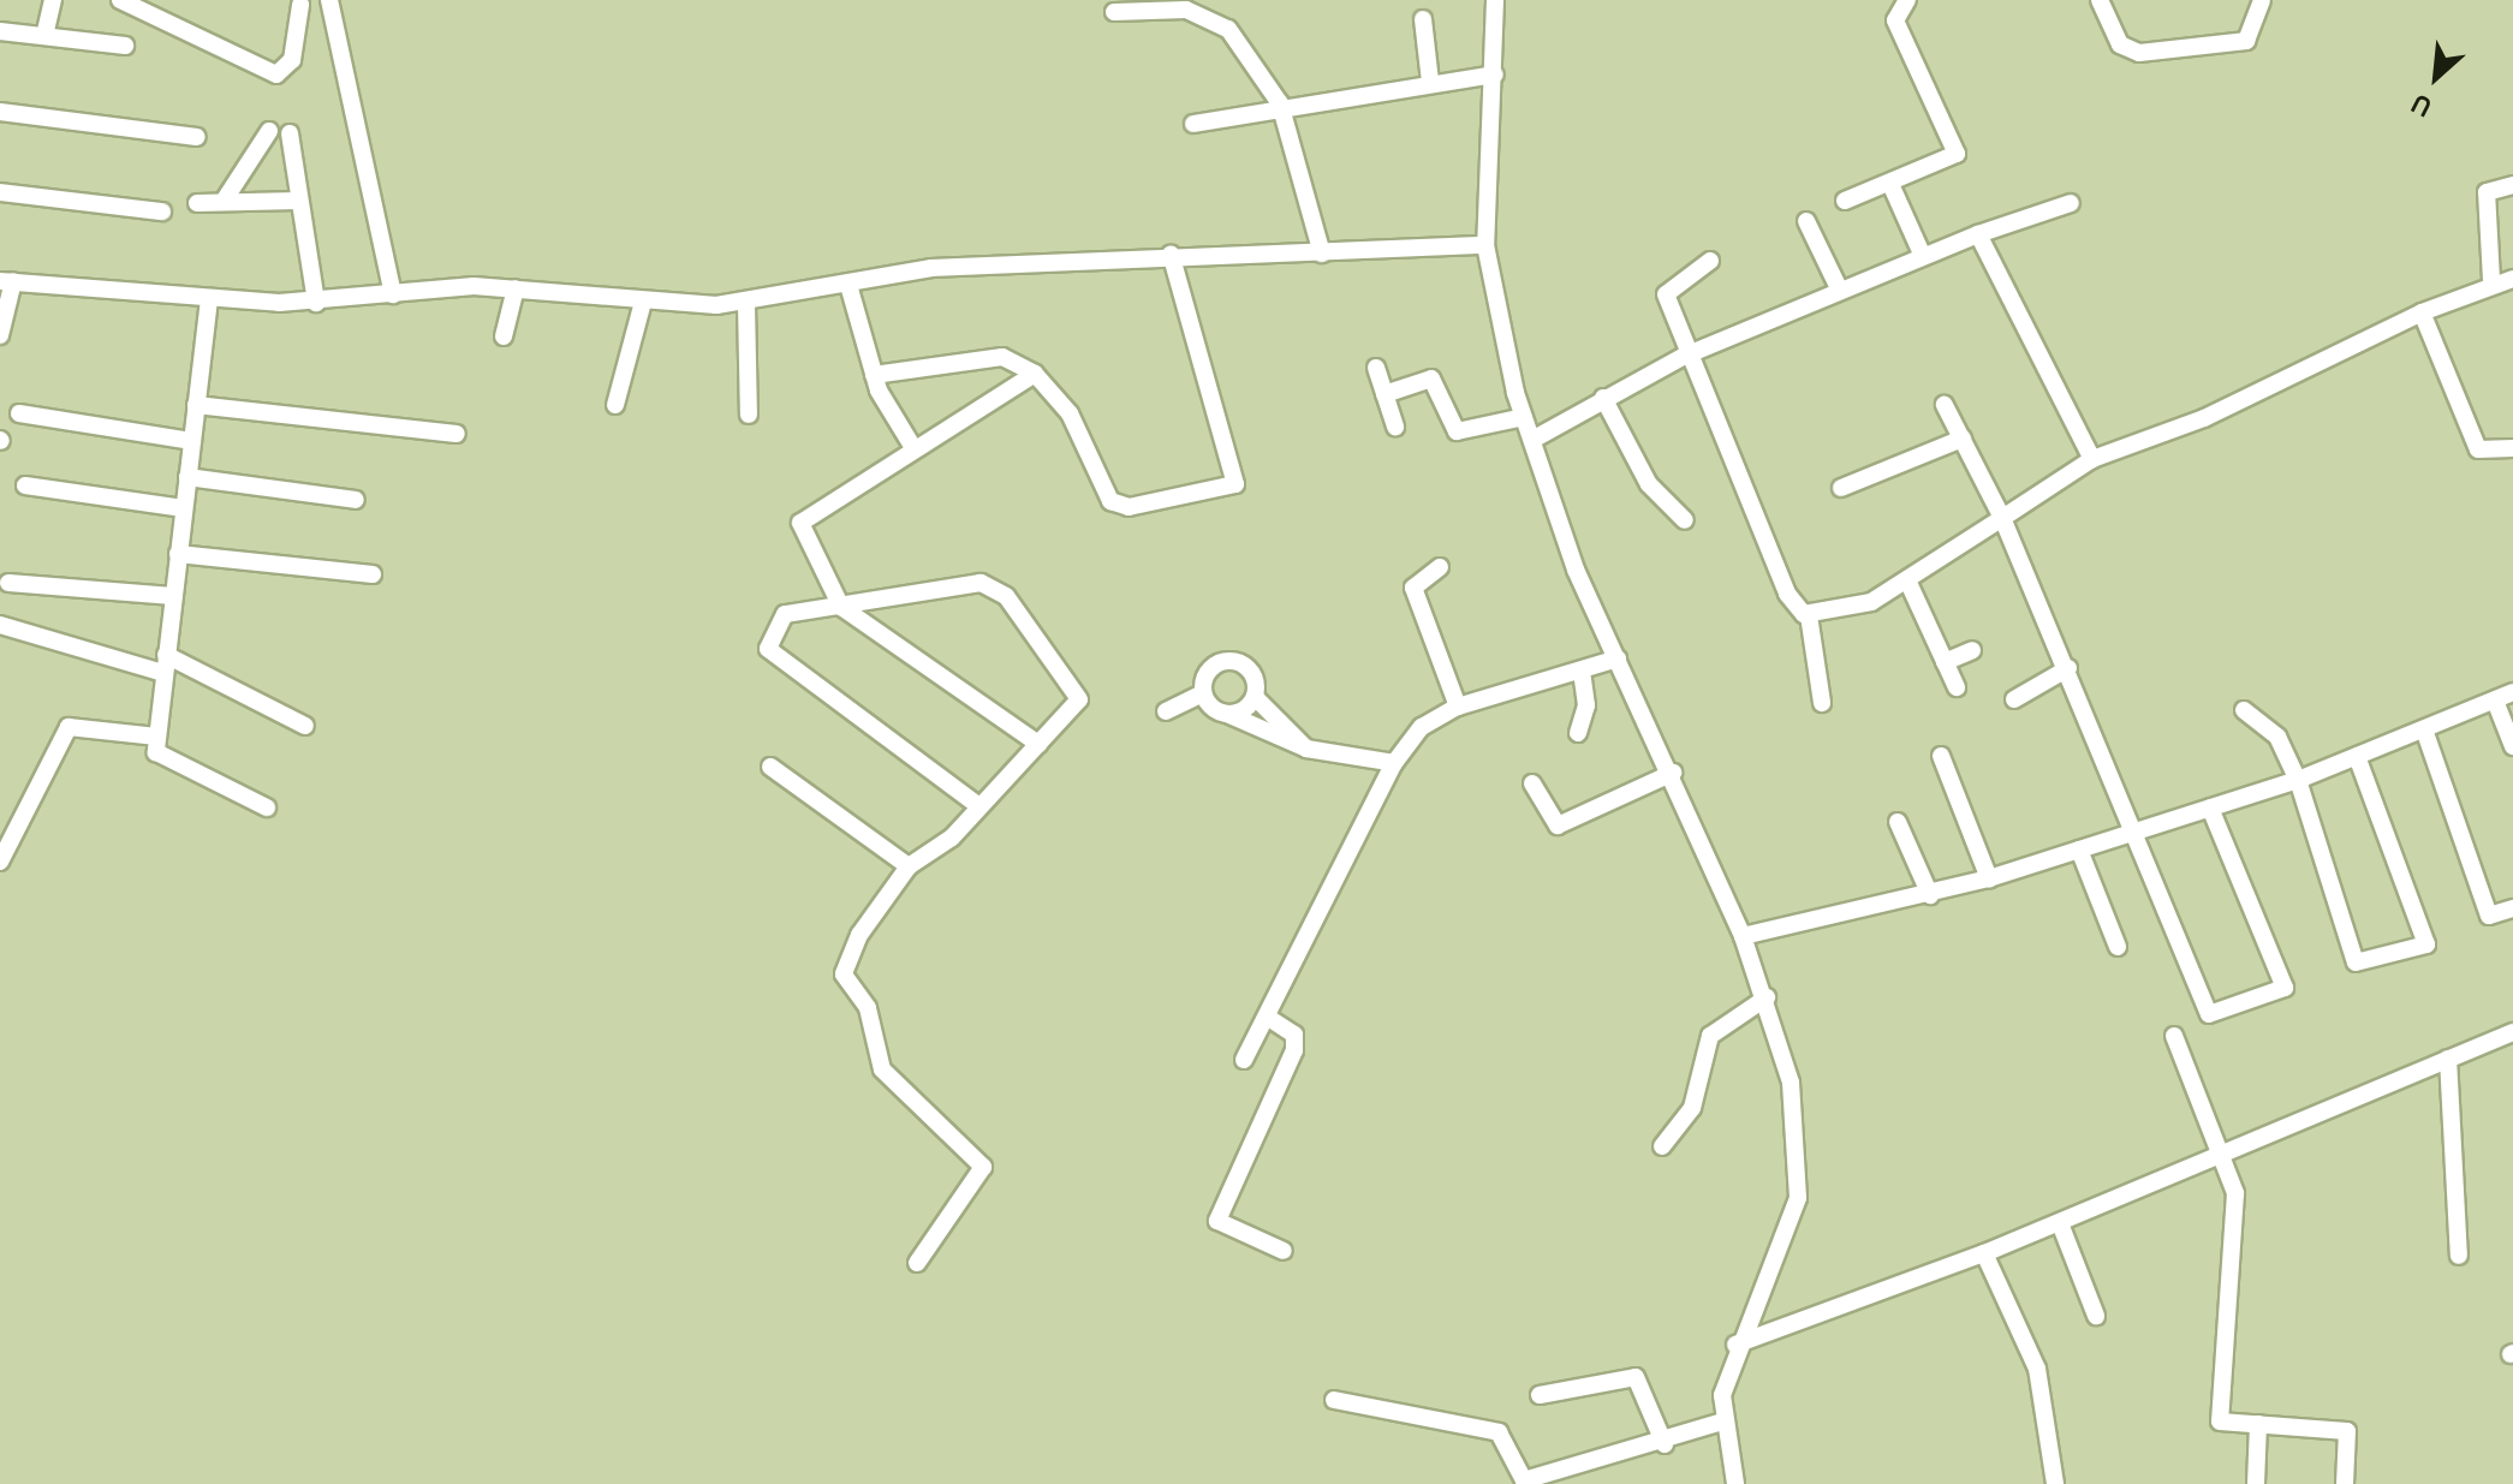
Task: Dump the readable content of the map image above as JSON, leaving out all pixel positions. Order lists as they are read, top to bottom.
{
  "north": "bottom left"
}
